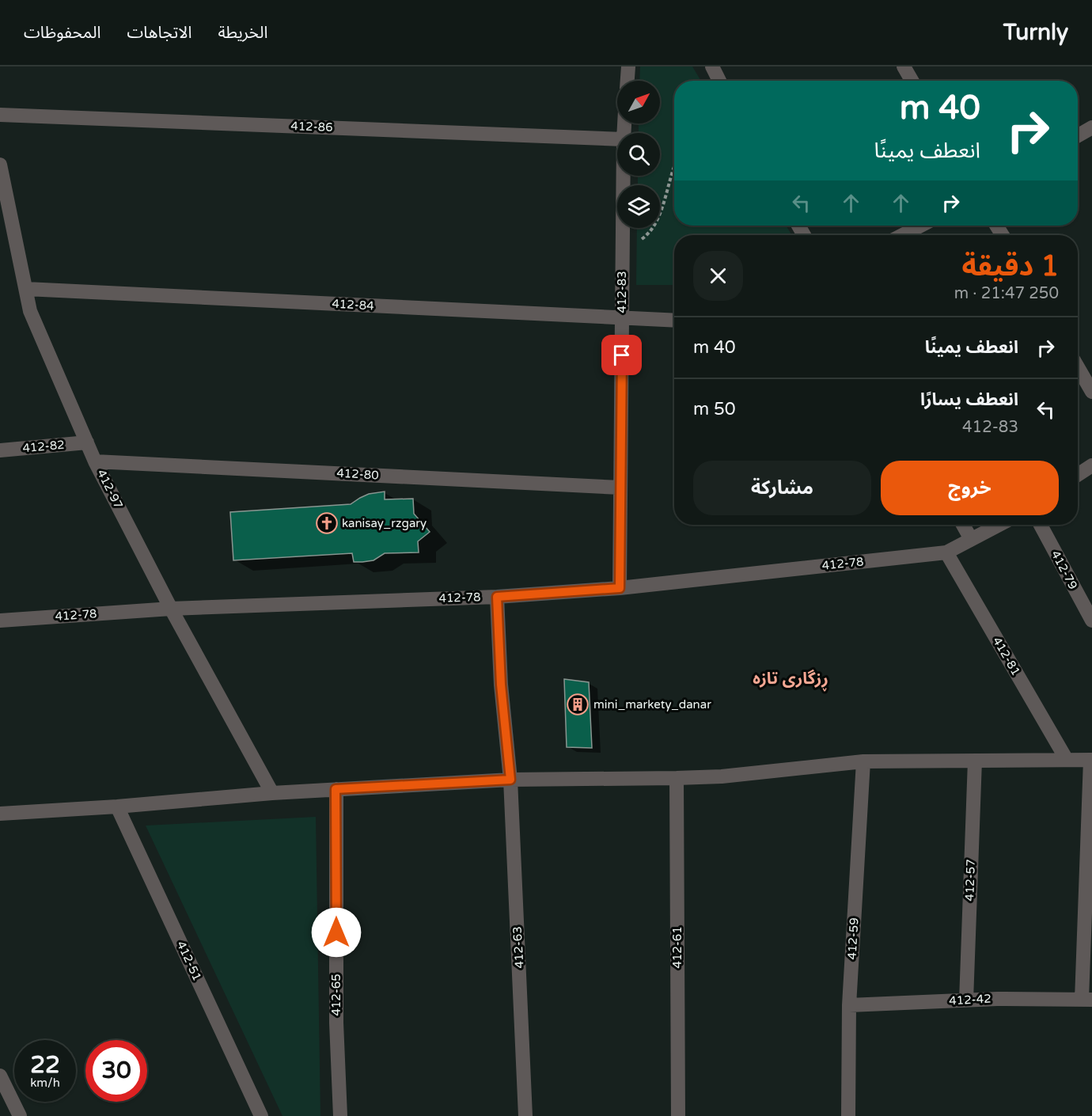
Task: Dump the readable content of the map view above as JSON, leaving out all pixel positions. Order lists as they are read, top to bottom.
{
  "streets": {
    "street": [
      "412-86",
      "412-83",
      "412-84",
      "412-82",
      "412-80",
      "412-97",
      "412-78",
      "412-79",
      "412-81",
      "412-57",
      "412-59",
      "412-63",
      "412-61",
      "412-51",
      "412-65",
      "412-42"
    ]
  },
  "crossings": [
    ["412-83", "412-84"],
    ["412-83", "412-80"],
    ["412-83", "412-78"],
    ["412-84", "412-97"],
    ["412-82", "412-97"],
    ["412-80", "412-97"],
    ["412-97", "412-78"],
    ["412-78", "412-81"],
    ["412-57", "412-42"],
    ["412-59", "412-42"]
  ],
  "districts": ["ڕزگاری تازە"],
  "places": {
    "church": ["kanisay_rzgary"],
    "building": ["mini_markety_danar"]
  },
  "north": "top right",
  "page": {
    "header": "Turnly",
    "nav": ["الخريطة", "الاتجاهات", "المحفوظات"],
    "turn": ["40 m", "انعطف يمينًا"],
    "heading": ["1 دقيقة", "250 m · 21:47"],
    "list": [
      {
        "name": "انعطف يمينًا",
        "value": "40 m"
      },
      {
        "name": "انعطف يسارًا",
        "note": "412-83",
        "value": "50 m"
      }
    ],
    "buttons": ["خروج", "مشاركة"],
    "speed": "22 km/h",
    "limit": "30"
  }
}
